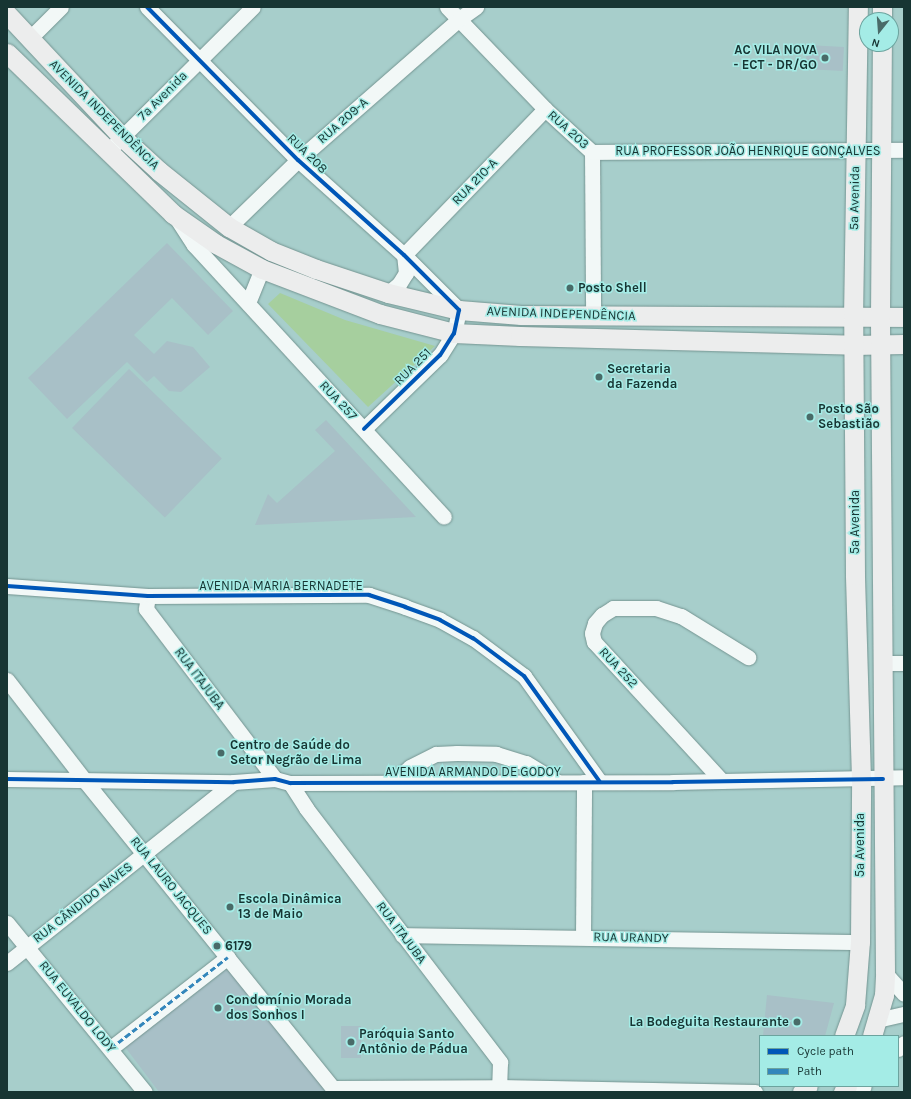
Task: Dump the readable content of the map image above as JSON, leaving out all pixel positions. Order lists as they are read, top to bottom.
{
  "streets": {
    "main road": ["AVENIDA INDEPENDÊNCIA", "5ª Avenida"],
    "street": [
      "7ª Avenida",
      "RUA 209-A",
      "RUA 203",
      "RUA PROFESSOR JOÃO HENRIQUE GONÇALVES",
      "RUA 208",
      "RUA 210-A",
      "RUA 251",
      "RUA 257",
      "AVENIDA MARIA BERNADETE",
      "RUA 252",
      "RUA ITAJUBA",
      "AVENIDA ARMANDO DE GODOY",
      "RUA LAURO JACQUES",
      "RUA CÂNDIDO NAVES",
      "RUA URANDY",
      "RUA EUVALDO LODY"
    ]
  },
  "crossings": [
    ["7ª Avenida", "AVENIDA INDEPENDÊNCIA"],
    ["7ª Avenida", "RUA 208"],
    ["AVENIDA INDEPENDÊNCIA", "RUA 209-A"],
    ["AVENIDA INDEPENDÊNCIA", "RUA 203"],
    ["AVENIDA INDEPENDÊNCIA", "RUA 208"],
    ["AVENIDA INDEPENDÊNCIA", "5ª Avenida"],
    ["AVENIDA INDEPENDÊNCIA", "RUA 251"],
    ["AVENIDA INDEPENDÊNCIA", "RUA 257"],
    ["RUA 209-A", "RUA 203"],
    ["RUA 209-A", "RUA 208"],
    ["RUA 203", "RUA PROFESSOR JOÃO HENRIQUE GONÇALVES"],
    ["RUA 203", "RUA 210-A"],
    ["RUA PROFESSOR JOÃO HENRIQUE GONÇALVES", "5ª Avenida"],
    ["RUA 208", "RUA 210-A"],
    ["RUA 208", "RUA 251"],
    ["5ª Avenida", "AVENIDA ARMANDO DE GODOY"],
    ["5ª Avenida", "RUA URANDY"],
    ["RUA 251", "RUA 257"],
    ["AVENIDA MARIA BERNADETE", "RUA ITAJUBA"],
    ["AVENIDA MARIA BERNADETE", "AVENIDA ARMANDO DE GODOY"],
    ["RUA 252", "AVENIDA ARMANDO DE GODOY"],
    ["RUA ITAJUBA", "AVENIDA ARMANDO DE GODOY"],
    ["RUA ITAJUBA", "RUA URANDY"],
    ["AVENIDA ARMANDO DE GODOY", "RUA LAURO JACQUES"],
    ["AVENIDA ARMANDO DE GODOY", "RUA CÂNDIDO NAVES"],
    ["RUA LAURO JACQUES", "RUA CÂNDIDO NAVES"],
    ["RUA CÂNDIDO NAVES", "RUA EUVALDO LODY"]
  ],
  "places": [
    "AC VILA NOVA - ECT - DR/GO",
    "Posto Shell",
    "Secretaria da Fazenda",
    "Posto São Sebastião",
    "Centro de Saúde do Setor Negrão de Lima",
    "Escola Dinâmica 13 de Maio",
    "6179",
    "Condomínio Morada dos Sonhos I",
    "La Bodeguita Restaurante",
    "Paróquia Santo Antônio de Pádua"
  ],
  "legend": ["Cycle path", "Path"],
  "north": "bottom"
}
